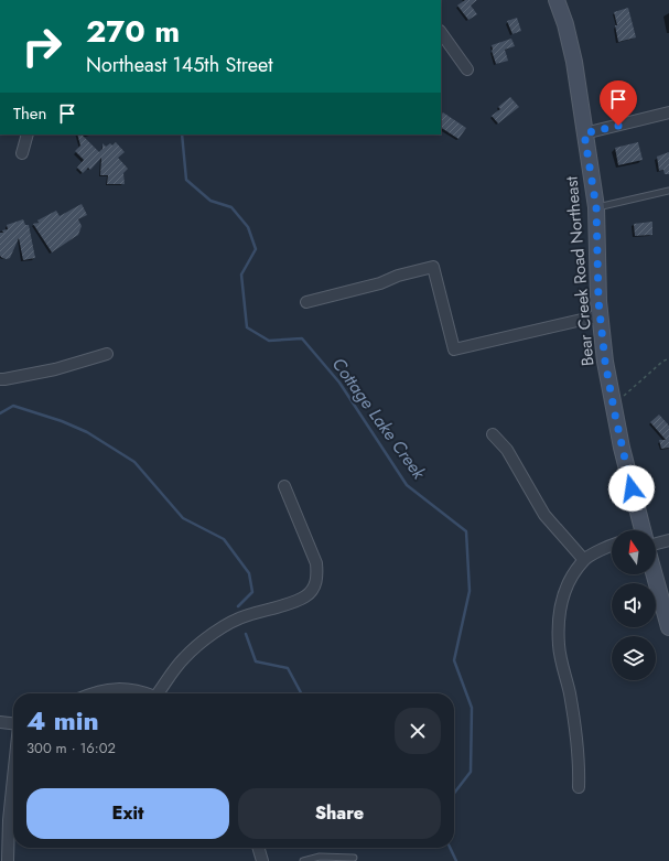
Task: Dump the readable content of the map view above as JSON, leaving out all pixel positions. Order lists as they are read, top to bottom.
{
  "streets": {
    "street": ["Bear Creek Road Northeast"]
  },
  "water": ["Cottage Lake Creek"],
  "north": "top",
  "page": {
    "turn": ["270 m", "Northeast 145th Street"],
    "then": "Then",
    "heading": ["4 min", "300 m · 16:02"],
    "buttons": ["Exit", "Share"]
  }
}
